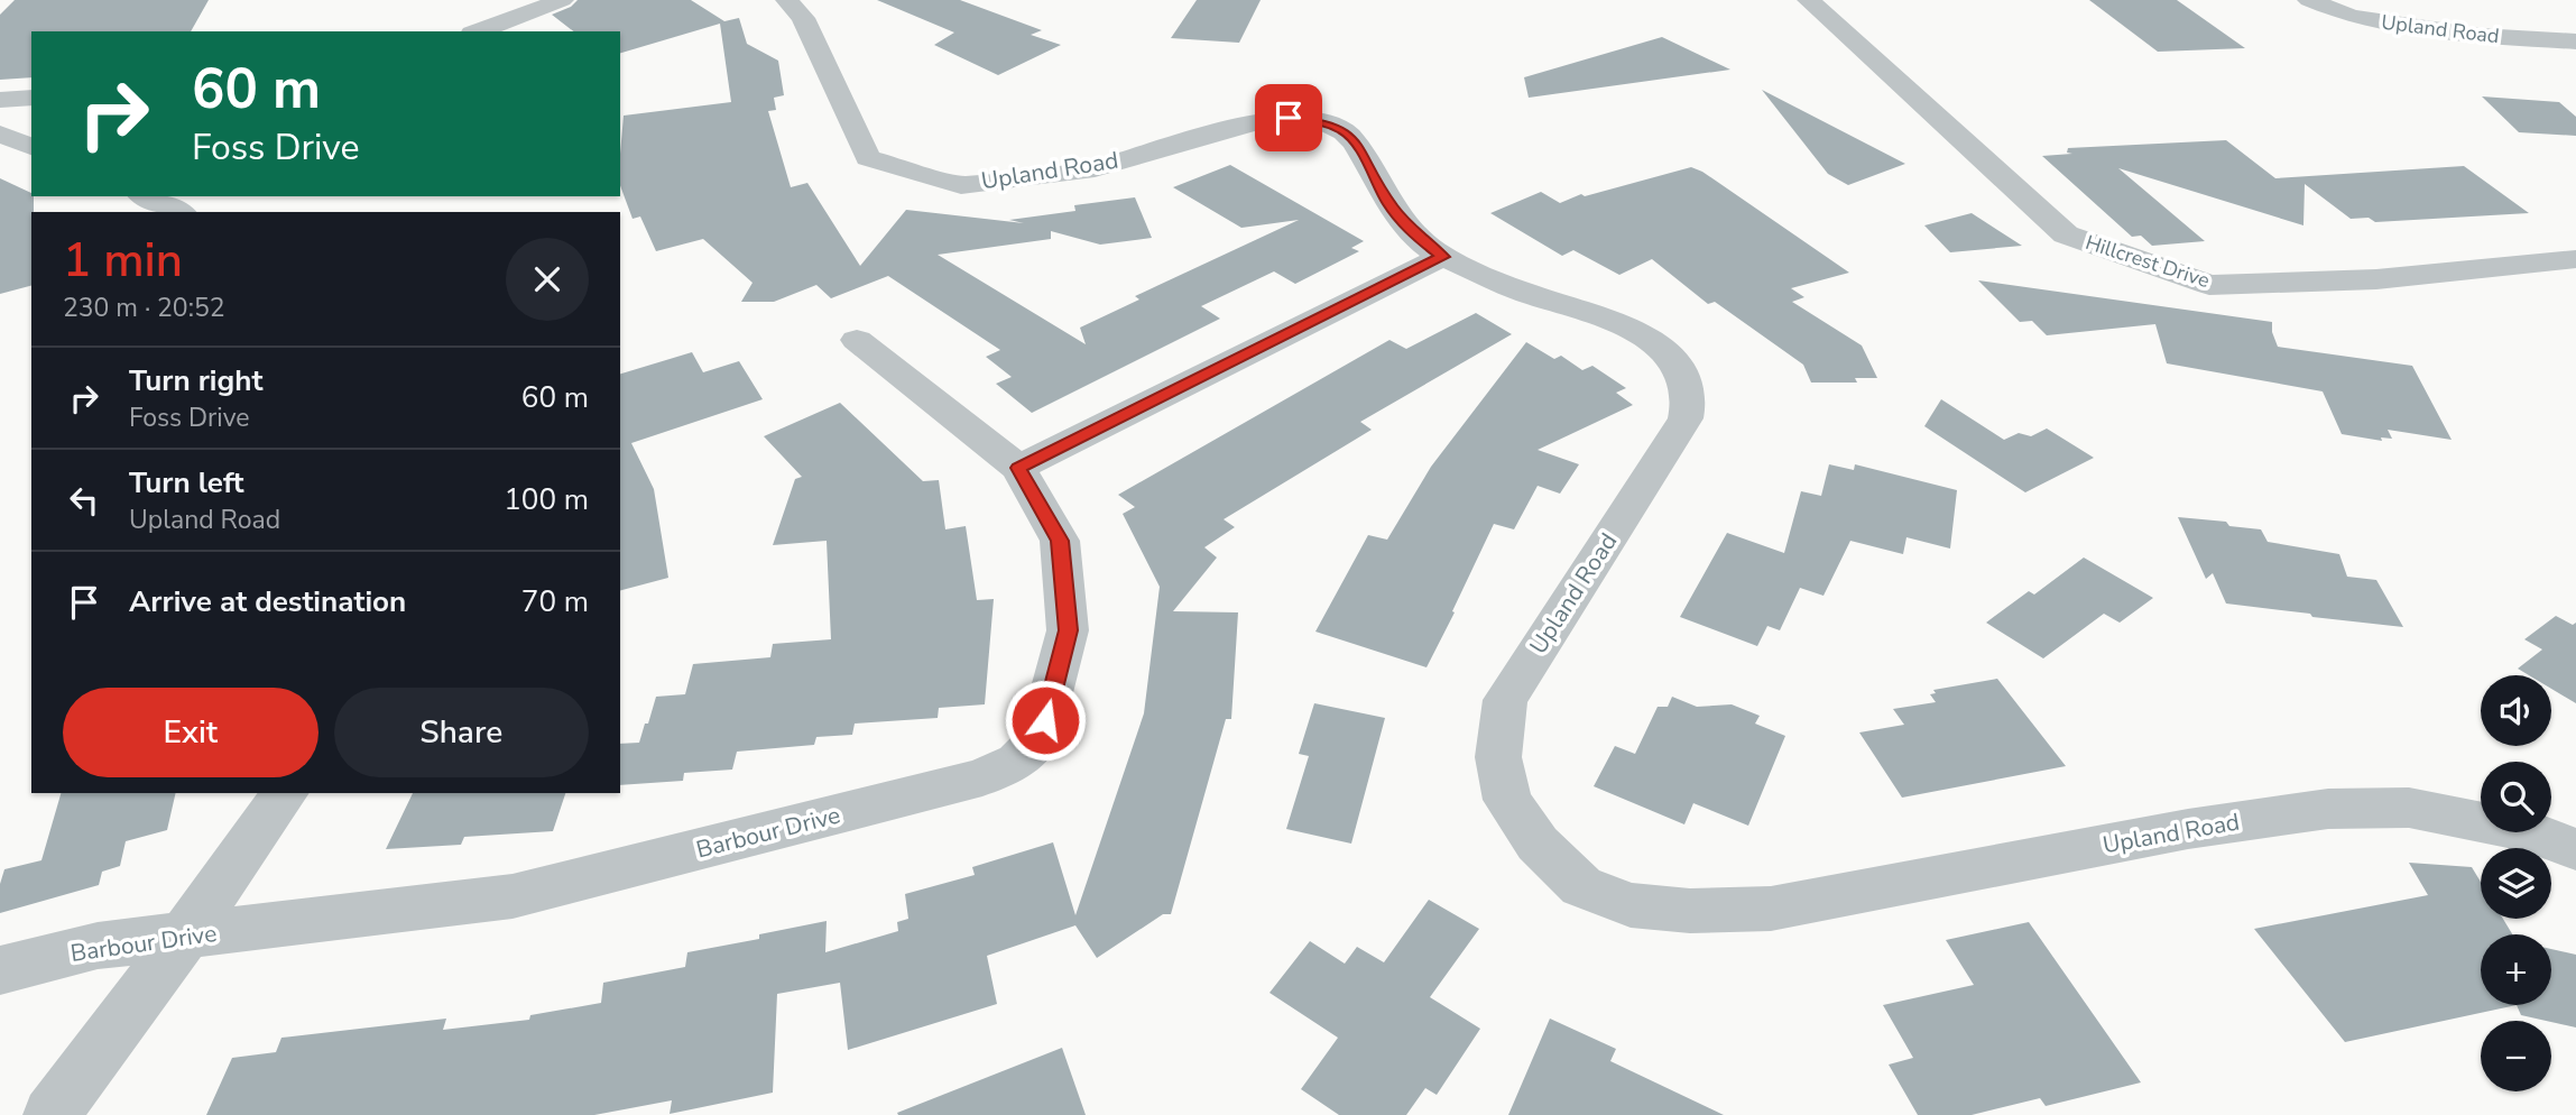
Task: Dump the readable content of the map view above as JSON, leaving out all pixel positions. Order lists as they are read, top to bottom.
{
  "streets": {
    "street": ["Upland Road", "Hillcrest Drive", "Barbour Drive"]
  },
  "page": {
    "turn": ["60 m", "Foss Drive"],
    "heading": ["1 min", "230 m · 20:52"],
    "list": [
      {
        "name": "Turn right",
        "note": "Foss Drive",
        "value": "60 m"
      },
      {
        "name": "Turn left",
        "note": "Upland Road",
        "value": "100 m"
      },
      {
        "name": "Arrive at destination",
        "value": "70 m"
      }
    ],
    "buttons": ["Exit", "Share"],
    "map_buttons": ["+", "−"]
  }
}
